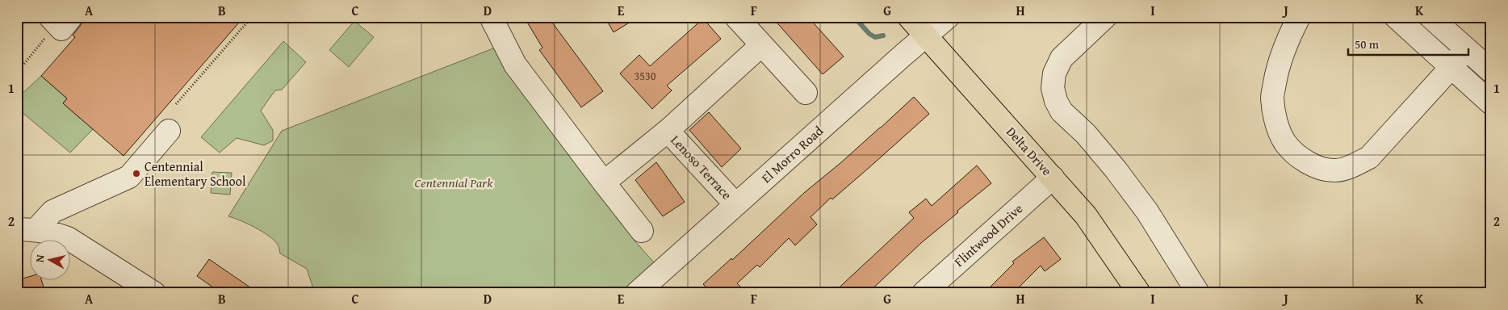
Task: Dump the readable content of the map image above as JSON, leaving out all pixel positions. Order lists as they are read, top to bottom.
{
  "streets": {
    "main road": ["Delta Drive"],
    "street": ["El Morro Road", "Lenoso Terrace", "Flintwood Drive"]
  },
  "crossings": [
    ["Delta Drive", "El Morro Road"],
    ["Delta Drive", "Flintwood Drive"],
    ["El Morro Road", "Lenoso Terrace"]
  ],
  "parks": ["Centennial Park"],
  "places": ["Centennial Elementary School"],
  "house_numbers": ["3530"],
  "scale_bar": "50 m",
  "north": "left",
  "grid": {
    "columns": [
      "A",
      "B",
      "C",
      "D",
      "E",
      "F",
      "G",
      "H",
      "I",
      "J",
      "K"
    ],
    "rows": ["1", "2"]
  }
}
